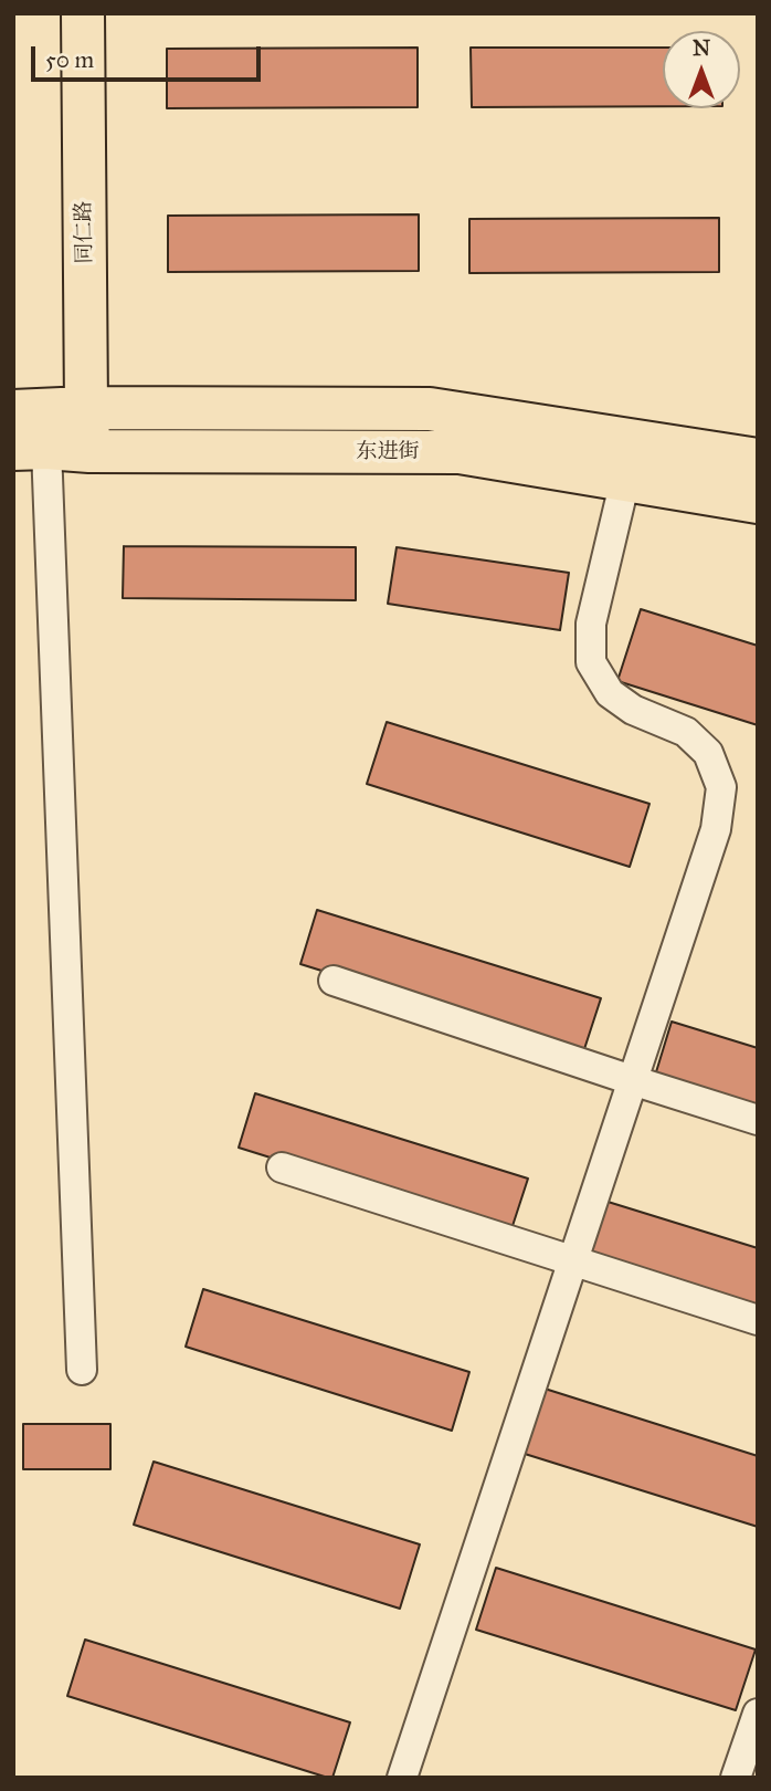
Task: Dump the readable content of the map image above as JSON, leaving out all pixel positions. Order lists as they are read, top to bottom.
{
  "streets": {
    "main road": ["同仁路", "东进街"]
  },
  "crossings": [
    ["同仁路", "东进街"]
  ],
  "scale_bar": "50 m",
  "north": "top"
}
